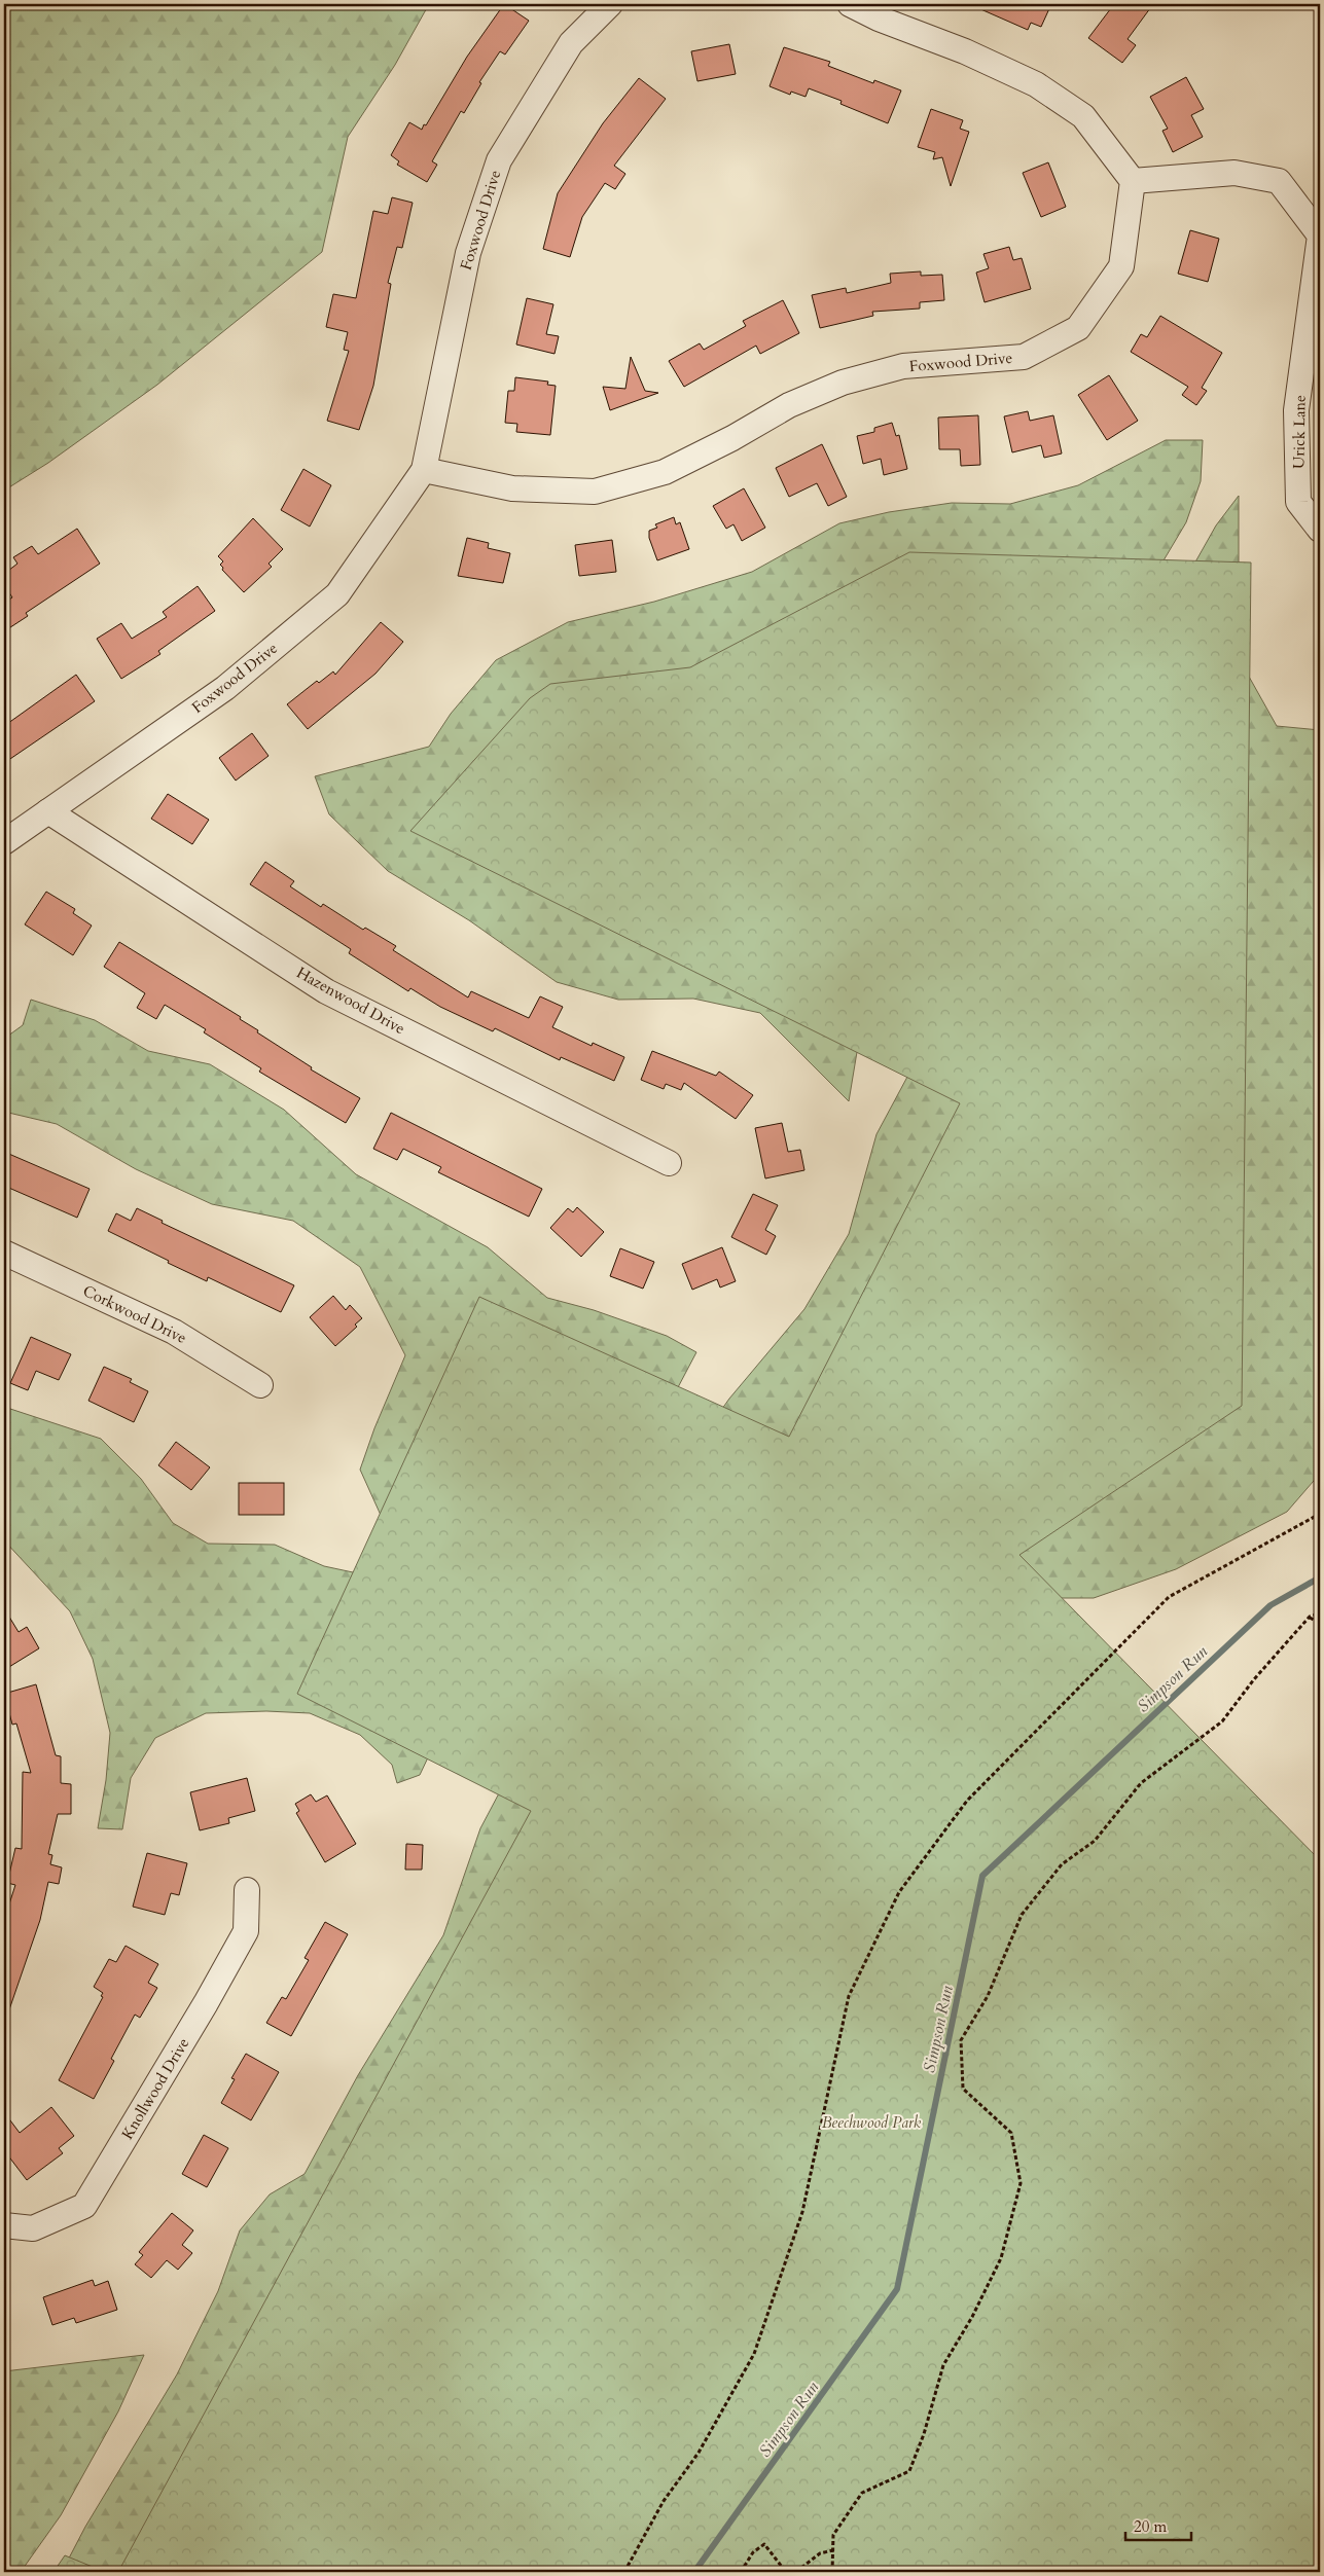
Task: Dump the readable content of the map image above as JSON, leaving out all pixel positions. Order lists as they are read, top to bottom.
{
  "streets": {
    "street": [
      "Foxwood Drive",
      "Urick Lane",
      "Hazenwood Drive",
      "Corkwood Drive",
      "Knollwood Drive"
    ]
  },
  "crossings": [
    ["Foxwood Drive", "Urick Lane"],
    ["Foxwood Drive", "Hazenwood Drive"]
  ],
  "water": ["Simpson Run"],
  "parks": ["Beechwood Park"],
  "scale_bar": "20 m"
}
